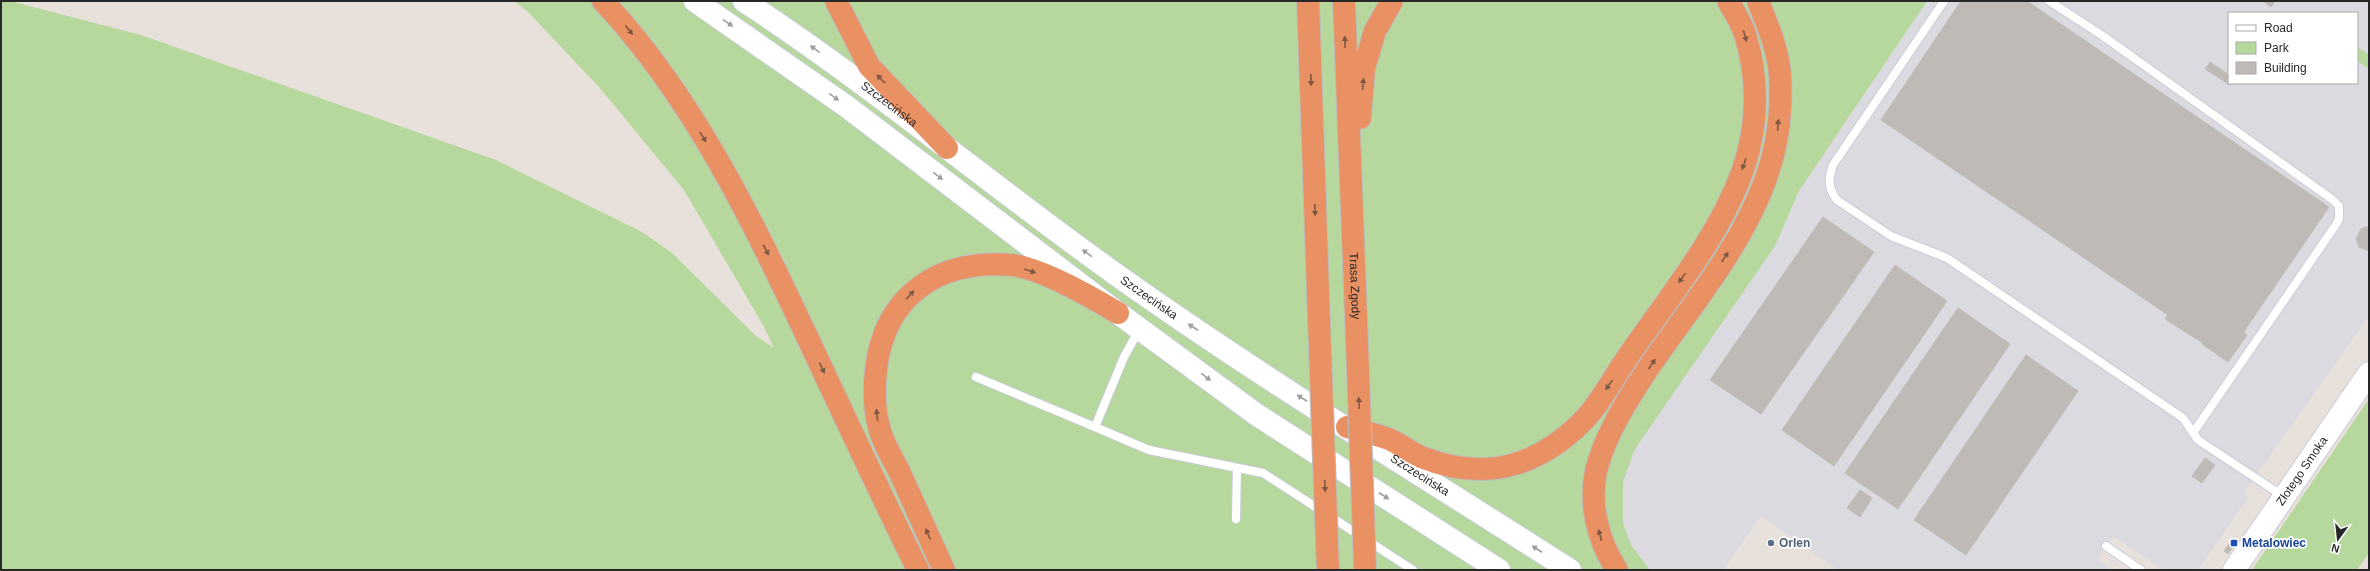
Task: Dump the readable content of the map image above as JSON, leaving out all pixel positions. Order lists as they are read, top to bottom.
{
  "streets": {
    "highway": ["Trasa Zgody"],
    "main road": ["Szczecińska", "Złotego Smoka"]
  },
  "places": {
    "other": ["Orlen"],
    "transit": ["Metalowiec"]
  },
  "legend": ["Road", "Park", "Building"],
  "north": "bottom"
}
